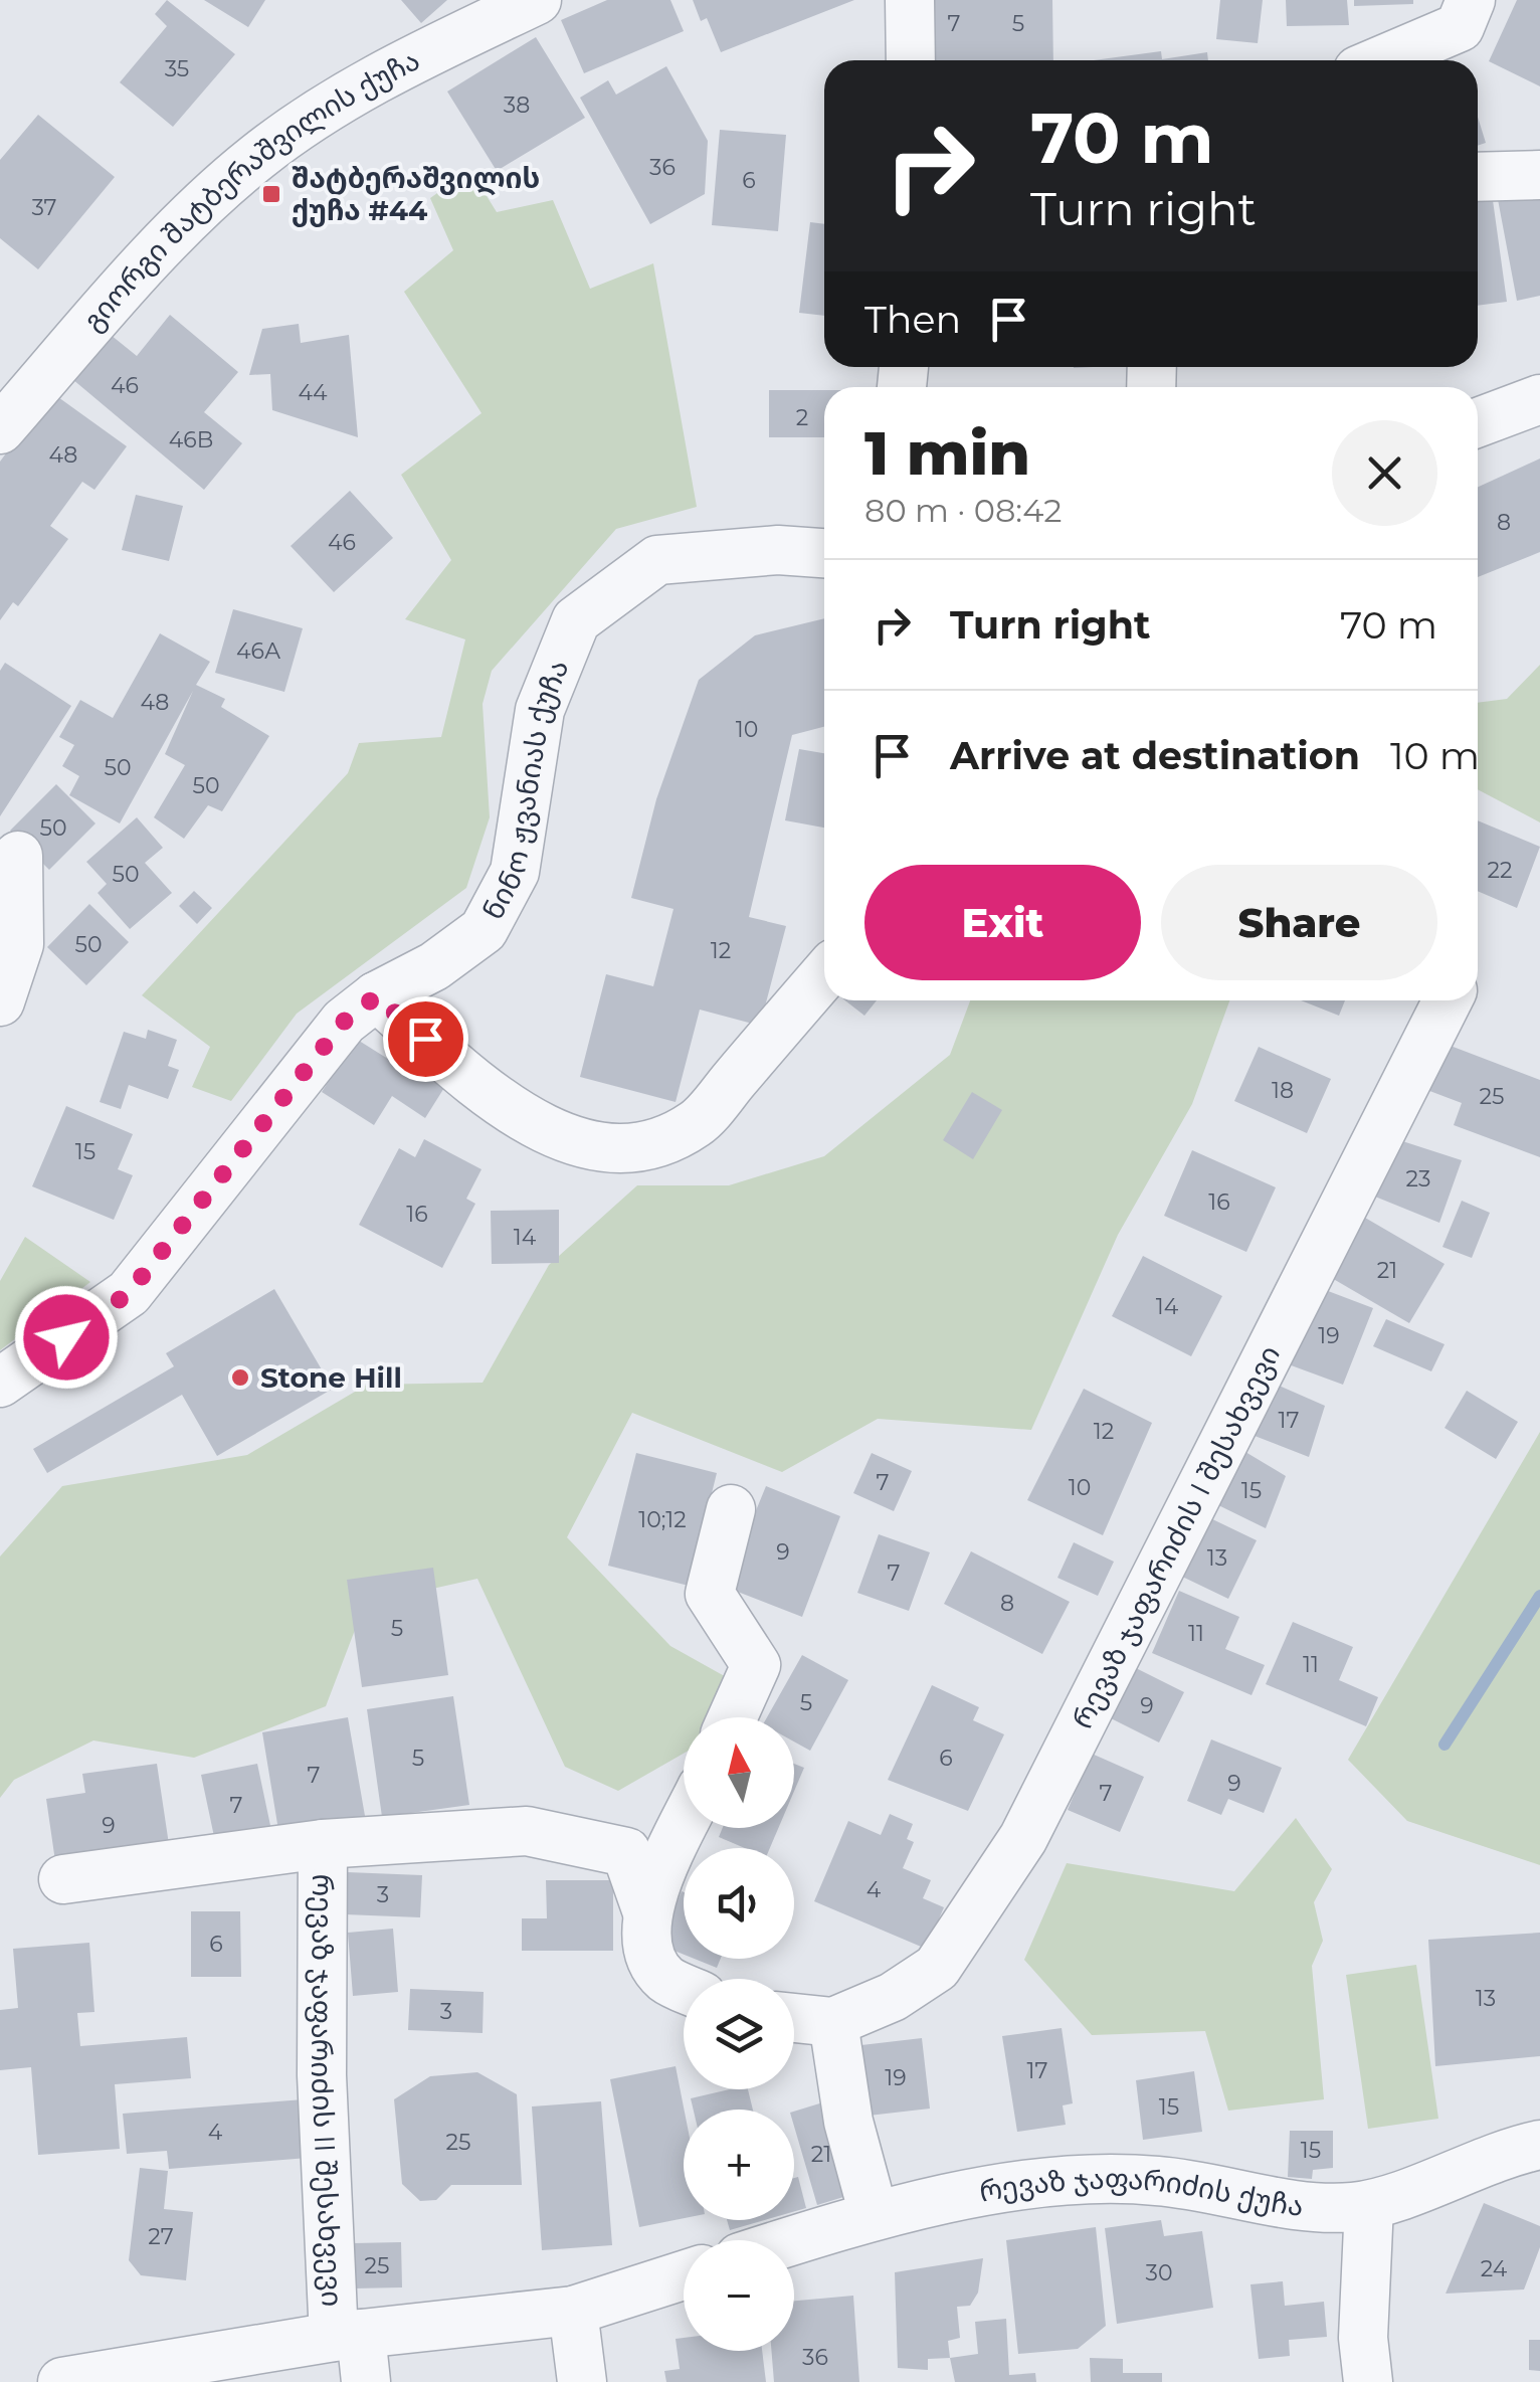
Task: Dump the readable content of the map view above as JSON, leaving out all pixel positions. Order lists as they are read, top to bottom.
{
  "streets": {
    "street": [
      "გიორგი შატბერაშვილის ქუჩა",
      "ნინო ჟვანიას ქუჩა",
      "რევაზ ჯაფარიძის I შესახვევი",
      "რევაზ ჯაფარიძის II შესახვევი",
      "რევაზ ჯაფარიძის ქუჩა"
    ]
  },
  "places": {
    "transit": ["შატბერაშვილის ქუჩა #44"],
    "other": ["Stone Hill"]
  },
  "house_numbers": [
    "7",
    "5",
    "35",
    "38",
    "36",
    "6",
    "37",
    "46",
    "44",
    "2",
    "46B",
    "48",
    "8",
    "46",
    "46A",
    "48",
    "10",
    "50",
    "50",
    "50",
    "22",
    "50",
    "50",
    "12",
    "18",
    "25",
    "15",
    "23",
    "16",
    "16",
    "14",
    "21",
    "14",
    "19",
    "17",
    "12",
    "7",
    "10",
    "15",
    "10;12",
    "9",
    "13",
    "7",
    "8",
    "5",
    "11",
    "11",
    "5",
    "9",
    "5",
    "6",
    "7",
    "9",
    "7",
    "7",
    "9",
    "4",
    "3",
    "6",
    "13",
    "3",
    "17",
    "19",
    "15",
    "4",
    "25",
    "15",
    "21",
    "27",
    "25",
    "24",
    "30",
    "36"
  ],
  "north": "top",
  "page": {
    "turn": ["70 m", "Turn right"],
    "then": "Then",
    "heading": ["1 min", "80 m · 08:42"],
    "list": [
      {
        "name": "Turn right",
        "value": "70 m"
      },
      {
        "name": "Arrive at destination",
        "value": "10 m"
      }
    ],
    "buttons": ["Exit", "Share"],
    "map_buttons": ["+", "−"]
  }
}
